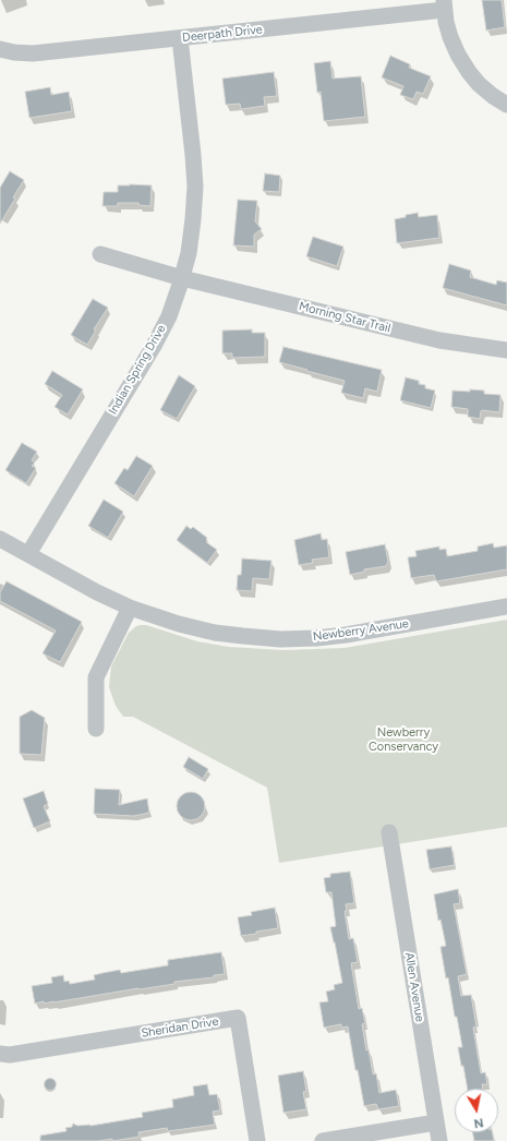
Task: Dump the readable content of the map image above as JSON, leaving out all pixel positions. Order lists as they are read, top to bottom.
{
  "streets": {
    "street": [
      "Deerpath Drive",
      "Morning Star Trail",
      "Indian Spring Drive",
      "Newberry Avenue",
      "Allen Avenue",
      "Sheridan Drive"
    ]
  },
  "crossings": [
    ["Deerpath Drive", "Indian Spring Drive"],
    ["Morning Star Trail", "Indian Spring Drive"],
    ["Indian Spring Drive", "Newberry Avenue"]
  ],
  "parks": ["Newberry Conservancy"],
  "north": "bottom"
}
